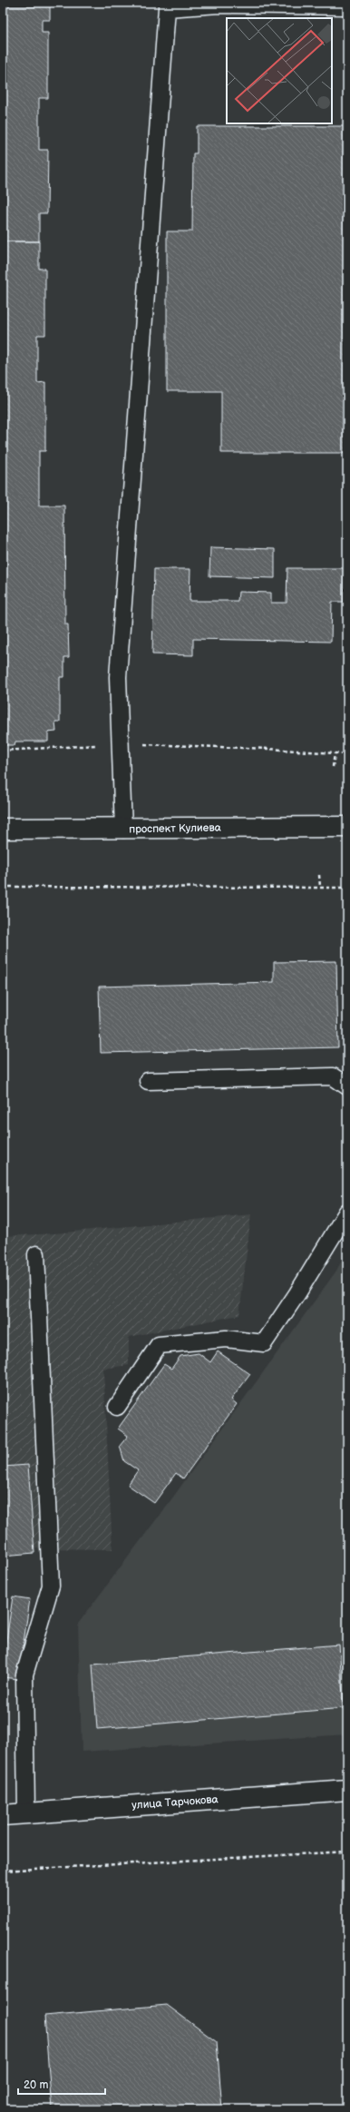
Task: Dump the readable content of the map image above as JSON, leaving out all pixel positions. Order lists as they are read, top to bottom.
{
  "streets": {
    "main road": ["проспект Кулиева", "улица Тарчокова"]
  },
  "scale_bar": "20 m"
}
